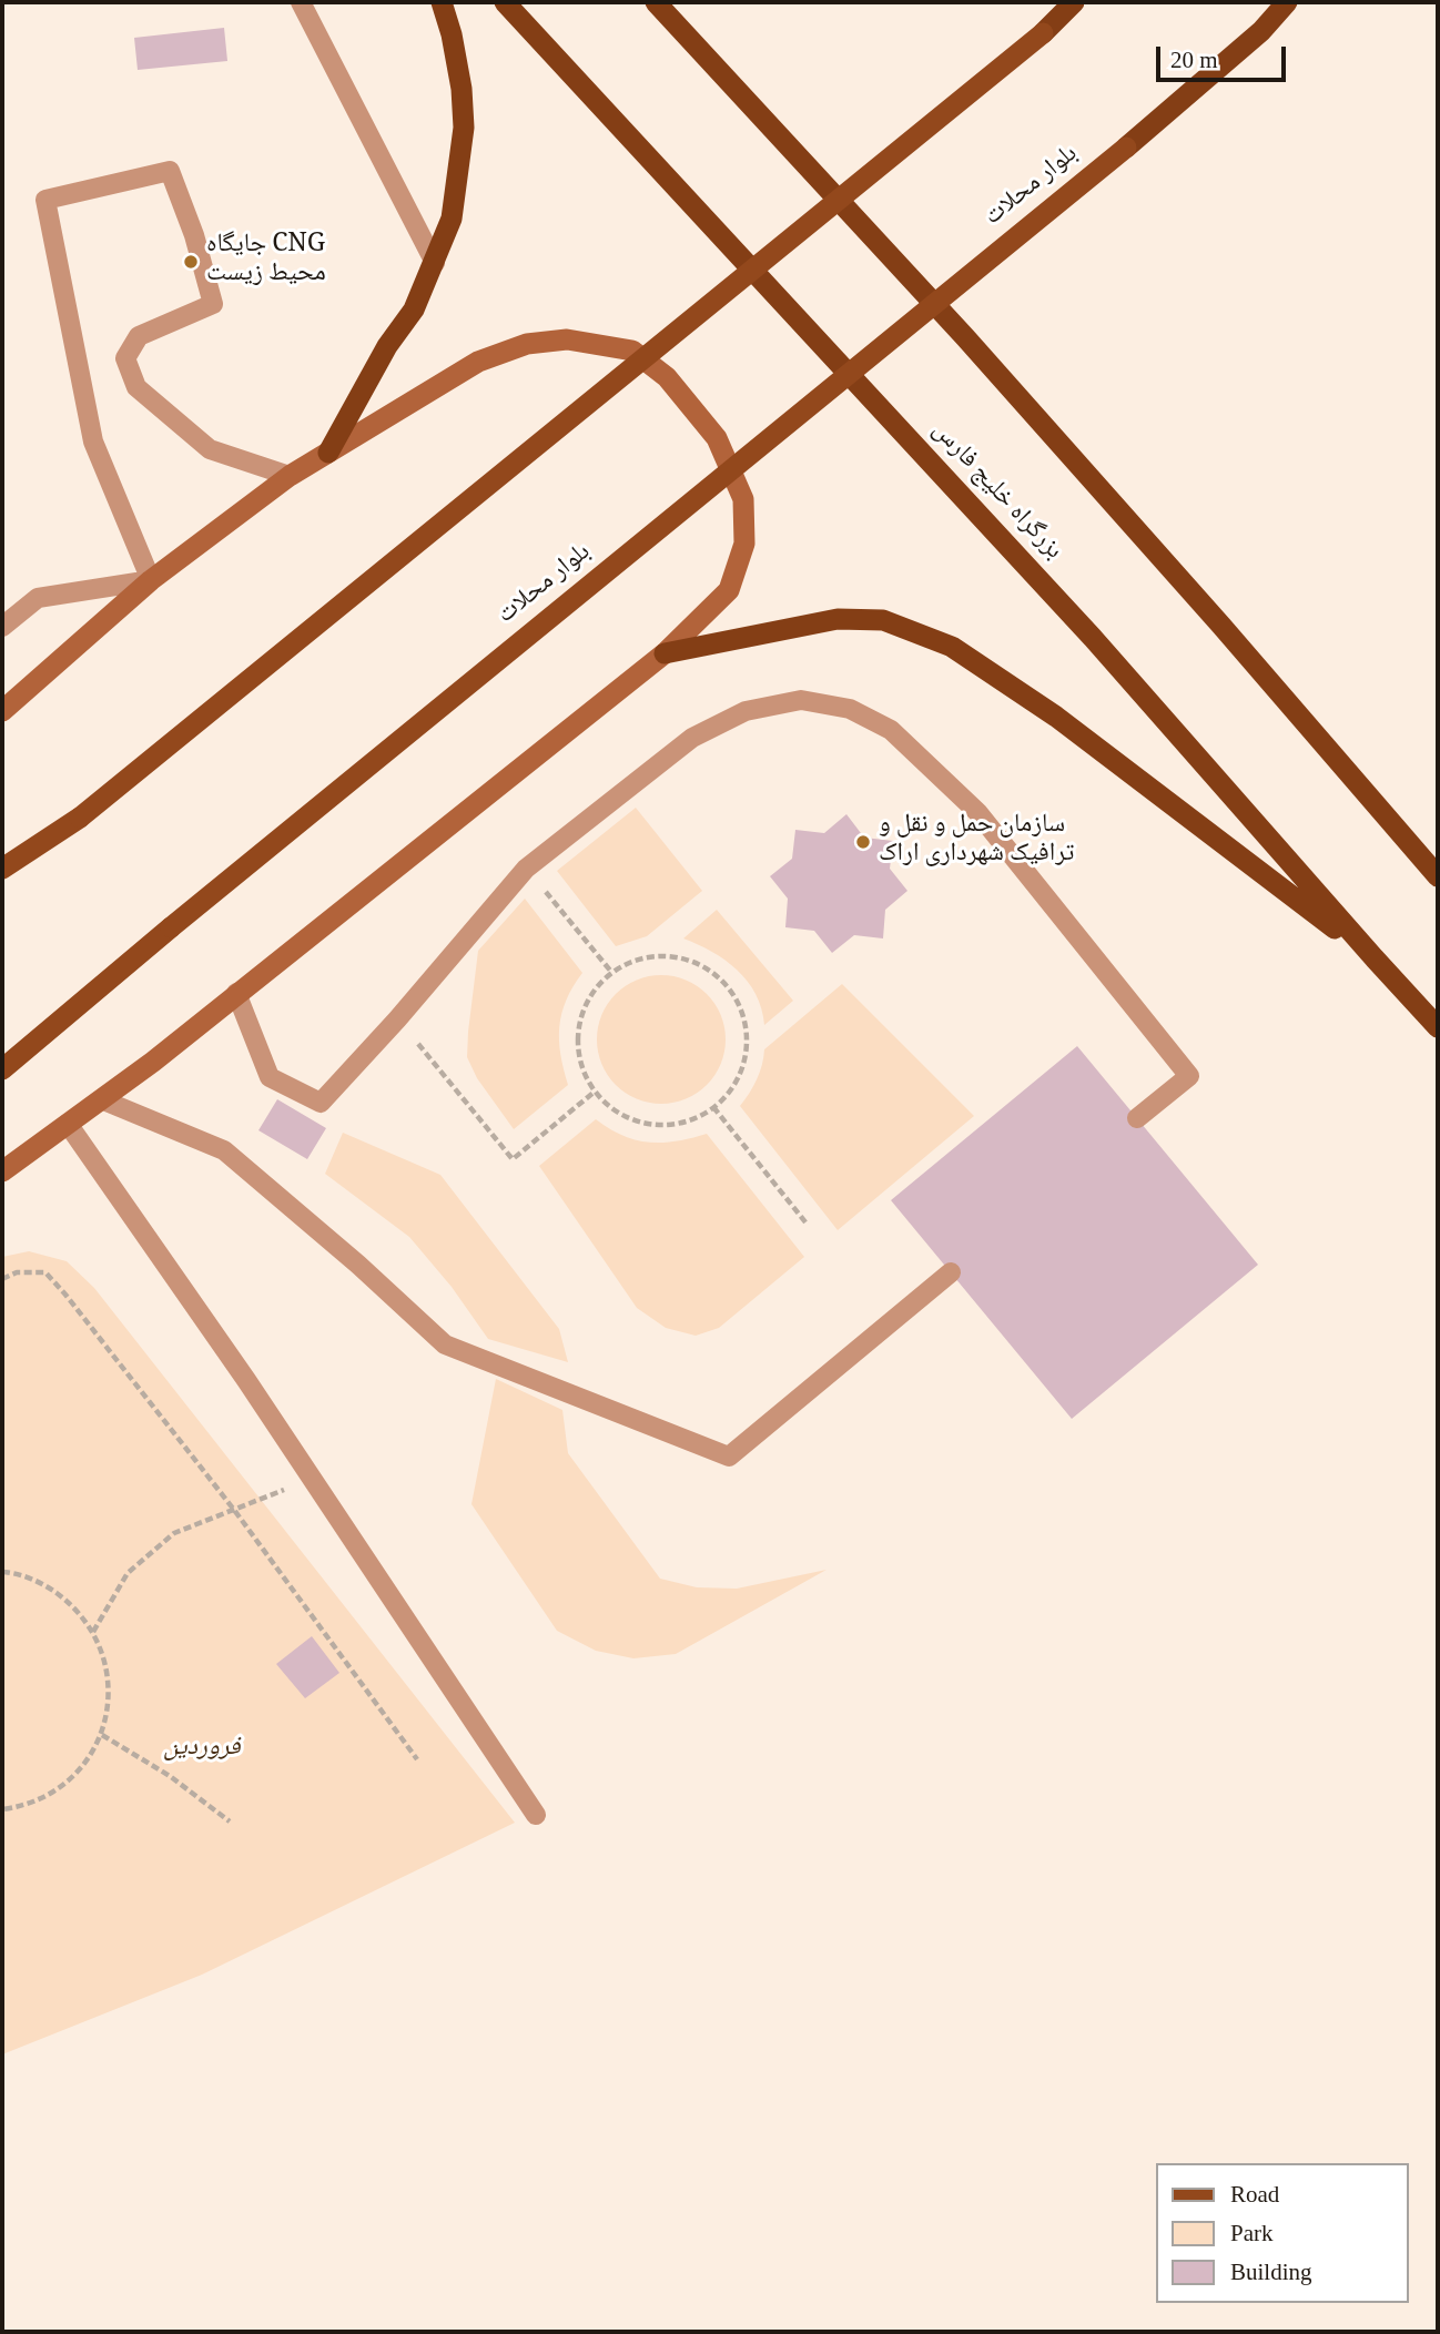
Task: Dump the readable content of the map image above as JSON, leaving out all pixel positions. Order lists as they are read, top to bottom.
{
  "streets": {
    "highway": ["بزرگراه خلیج فارس"],
    "main road": ["بلوار محلات"]
  },
  "parks": ["فروردین"],
  "places": ["جایگاه CNG محیط زیست", "سازمان حمل و نقل و ترافیک شهرداری اراک"],
  "legend": ["Road", "Park", "Building"],
  "scale_bar": "20 m"
}
